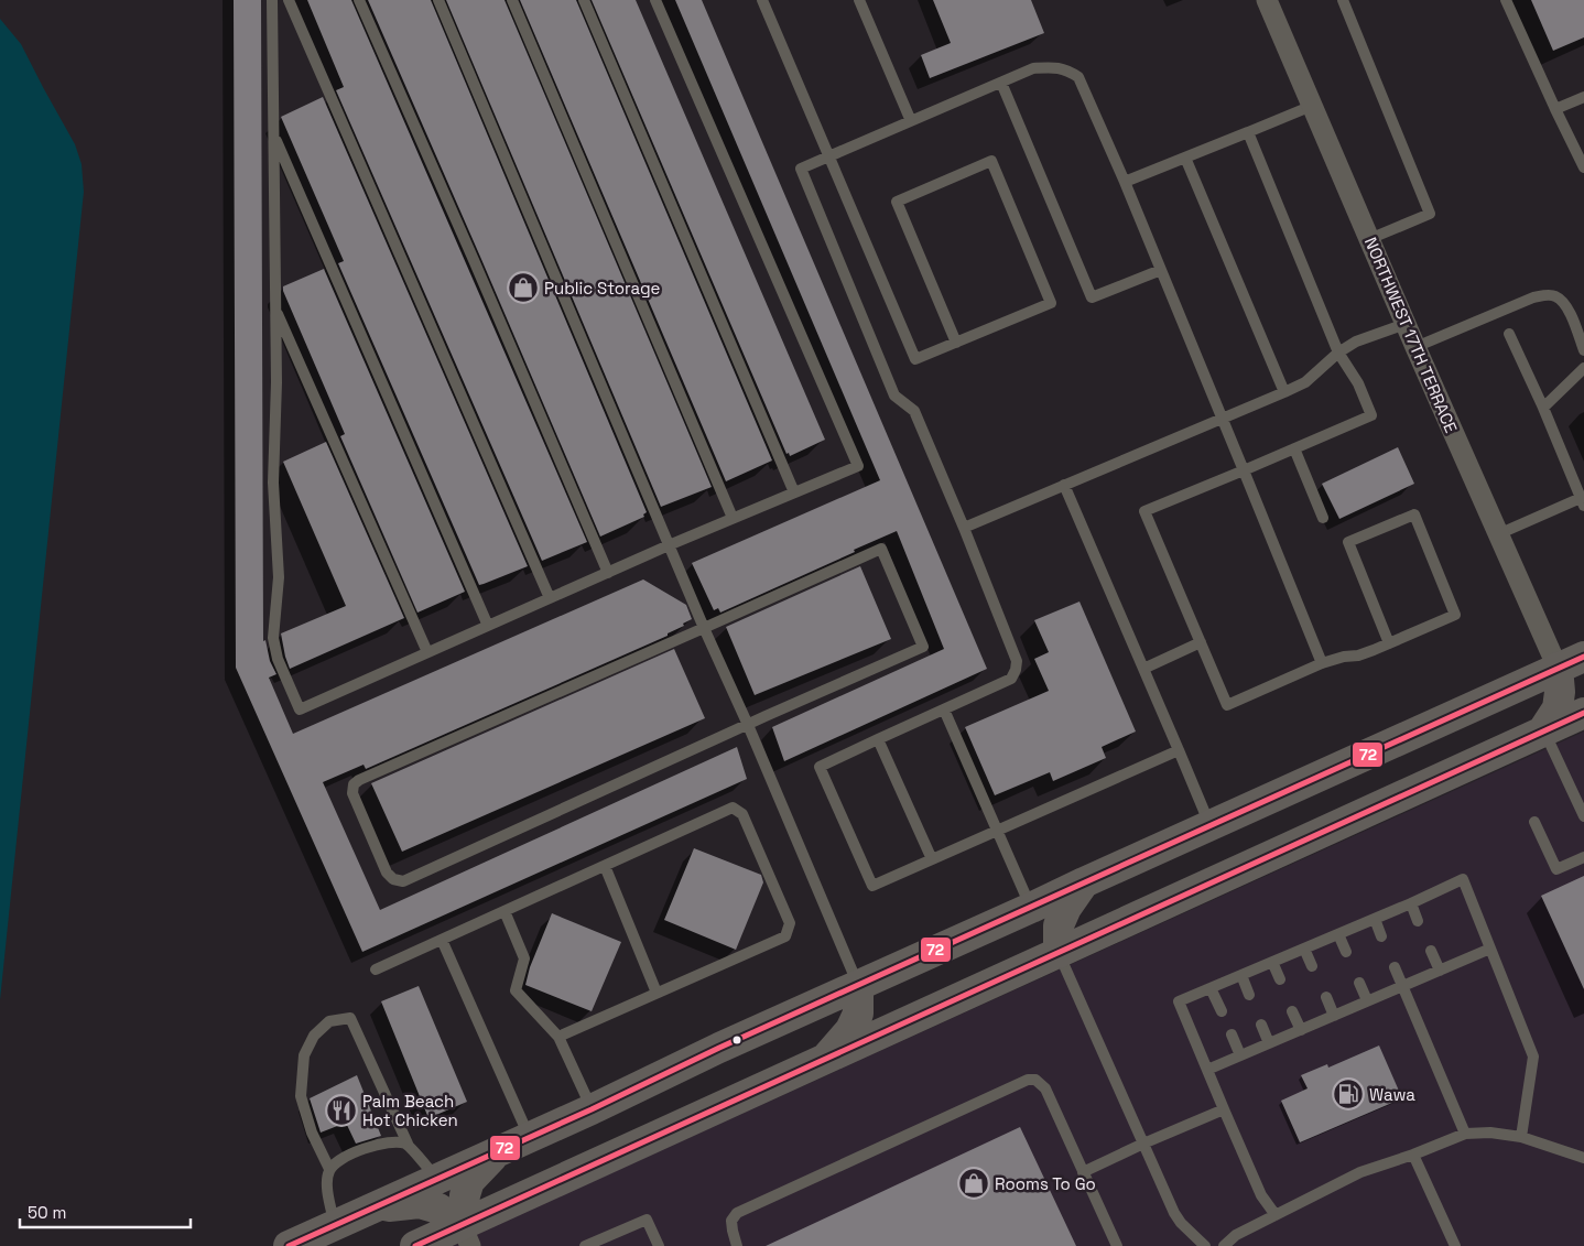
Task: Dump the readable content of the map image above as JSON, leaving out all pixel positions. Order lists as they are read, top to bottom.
{
  "streets": {
    "street": ["NORTHWEST 17TH TERRACE"]
  },
  "places": {
    "shop": ["Public Storage", "Rooms To Go"],
    "fuel station": ["Wawa"],
    "restaurant": ["Palm Beach Hot Chicken"]
  },
  "lines": ["transit line 72"],
  "scale_bar": "50 m"
}
